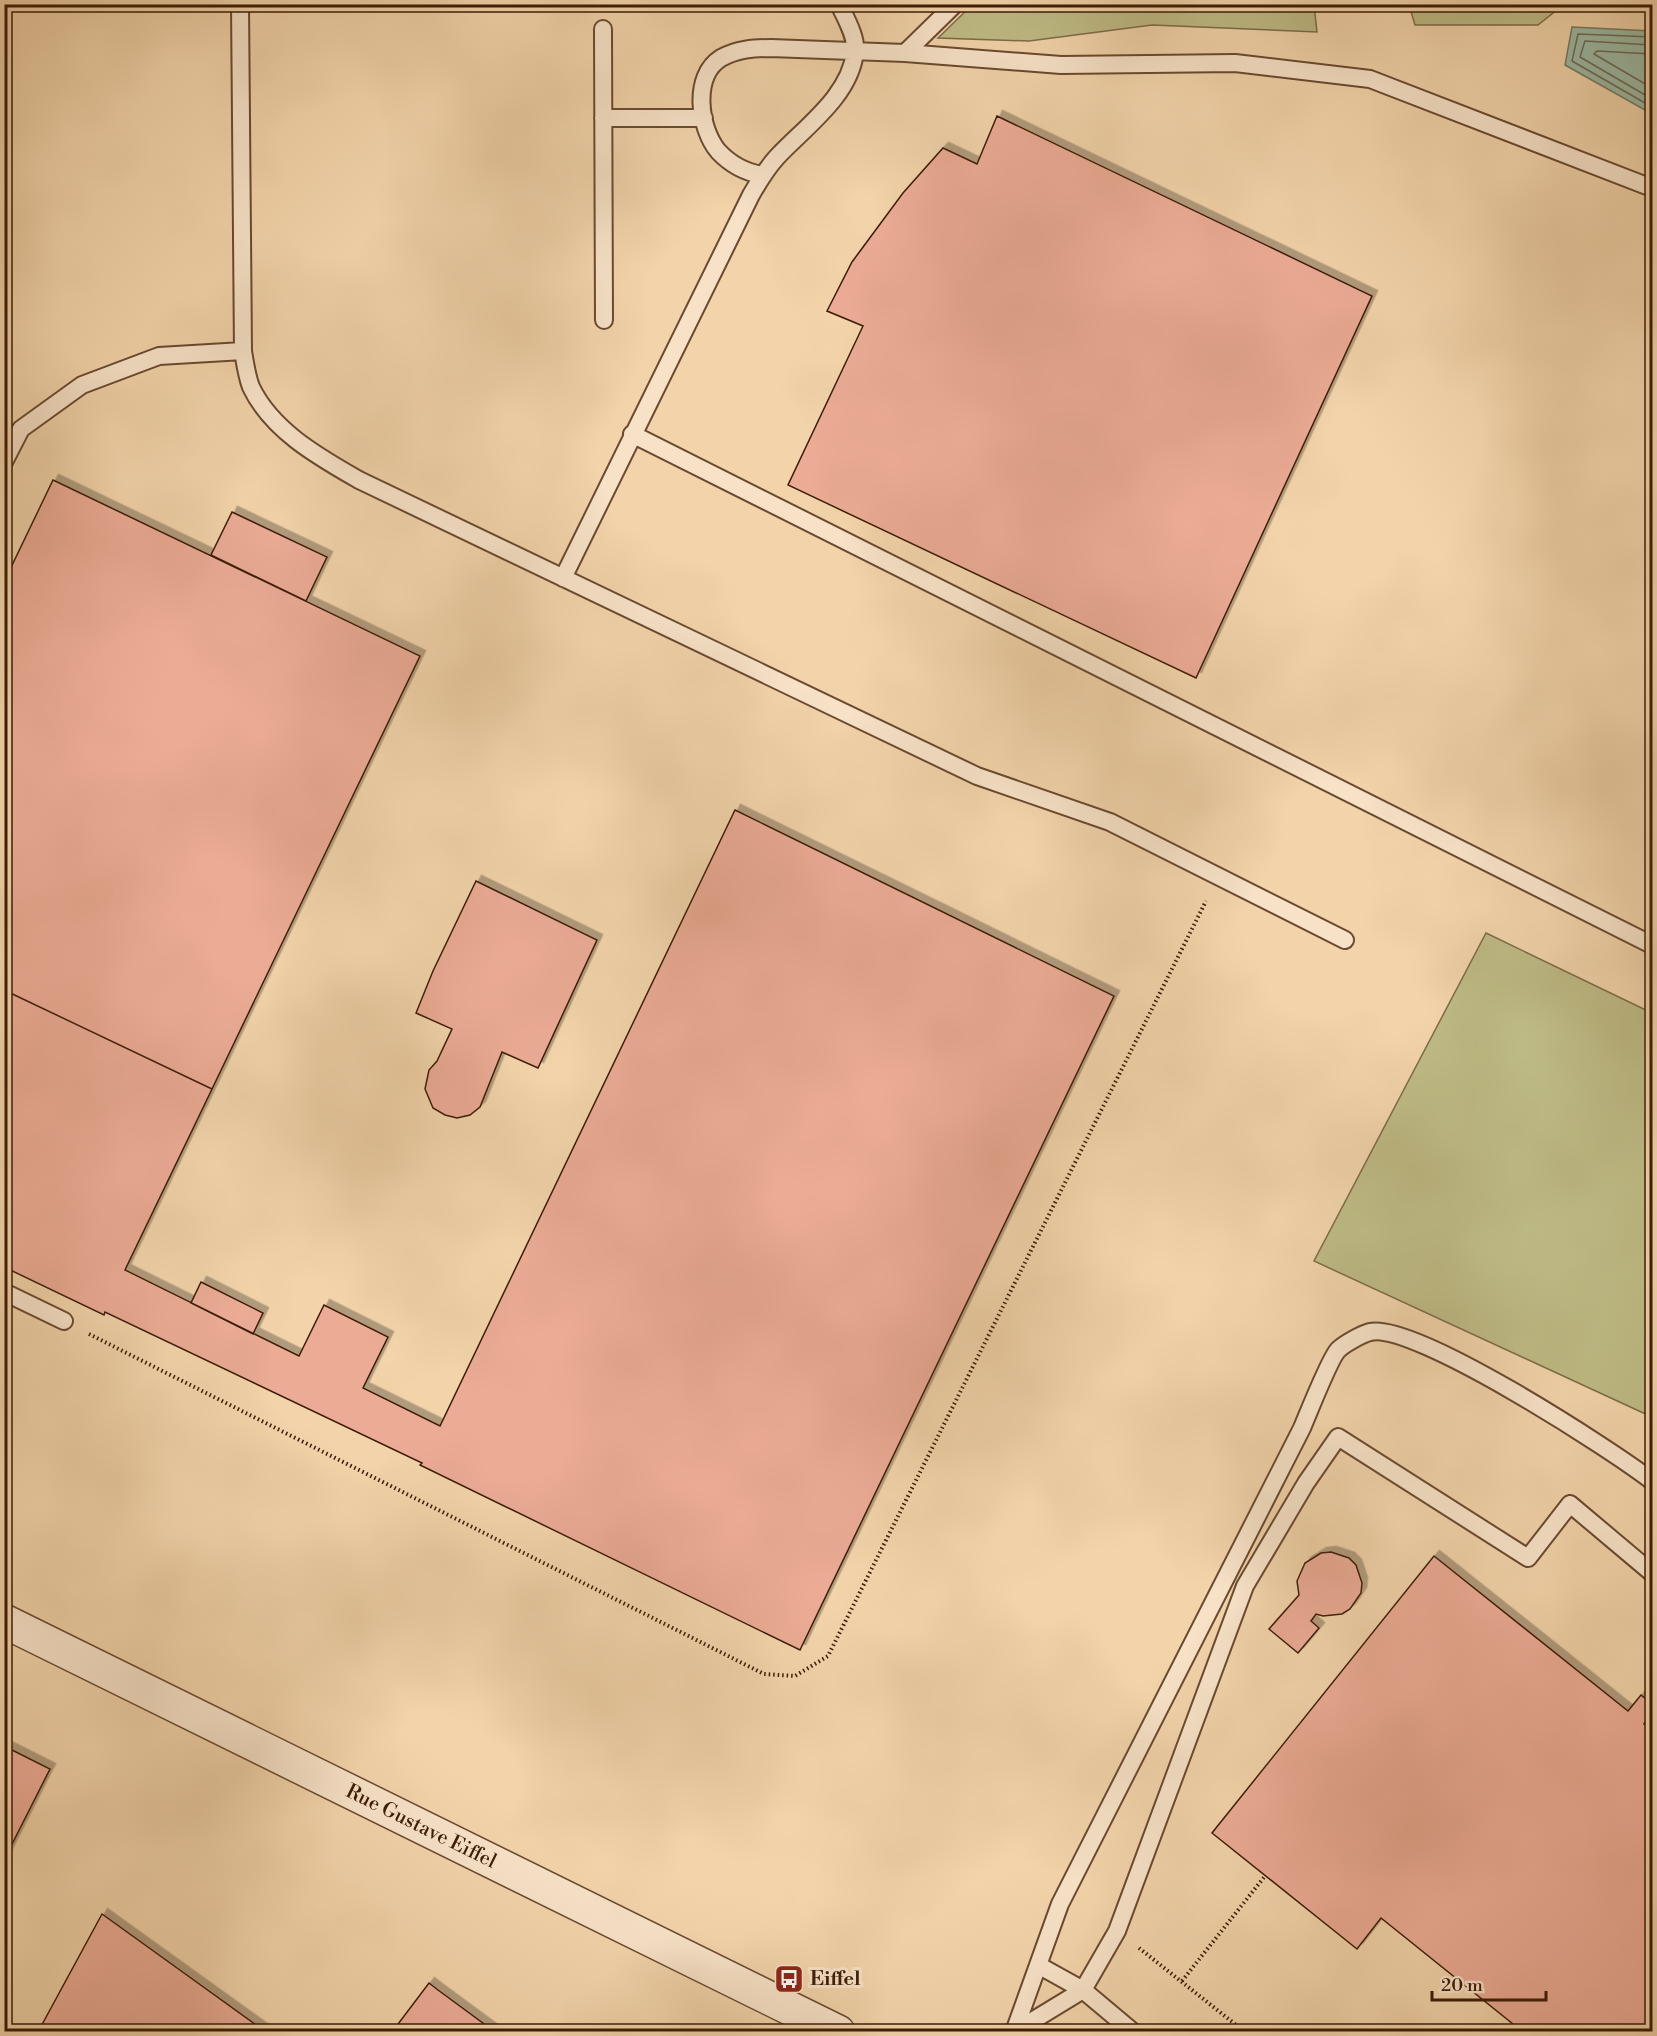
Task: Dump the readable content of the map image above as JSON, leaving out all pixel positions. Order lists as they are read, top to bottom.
{
  "streets": {
    "street": ["Rue Gustave Eiffel"]
  },
  "places": {
    "bus stop": ["Eiffel"]
  },
  "scale_bar": "20 m"
}
